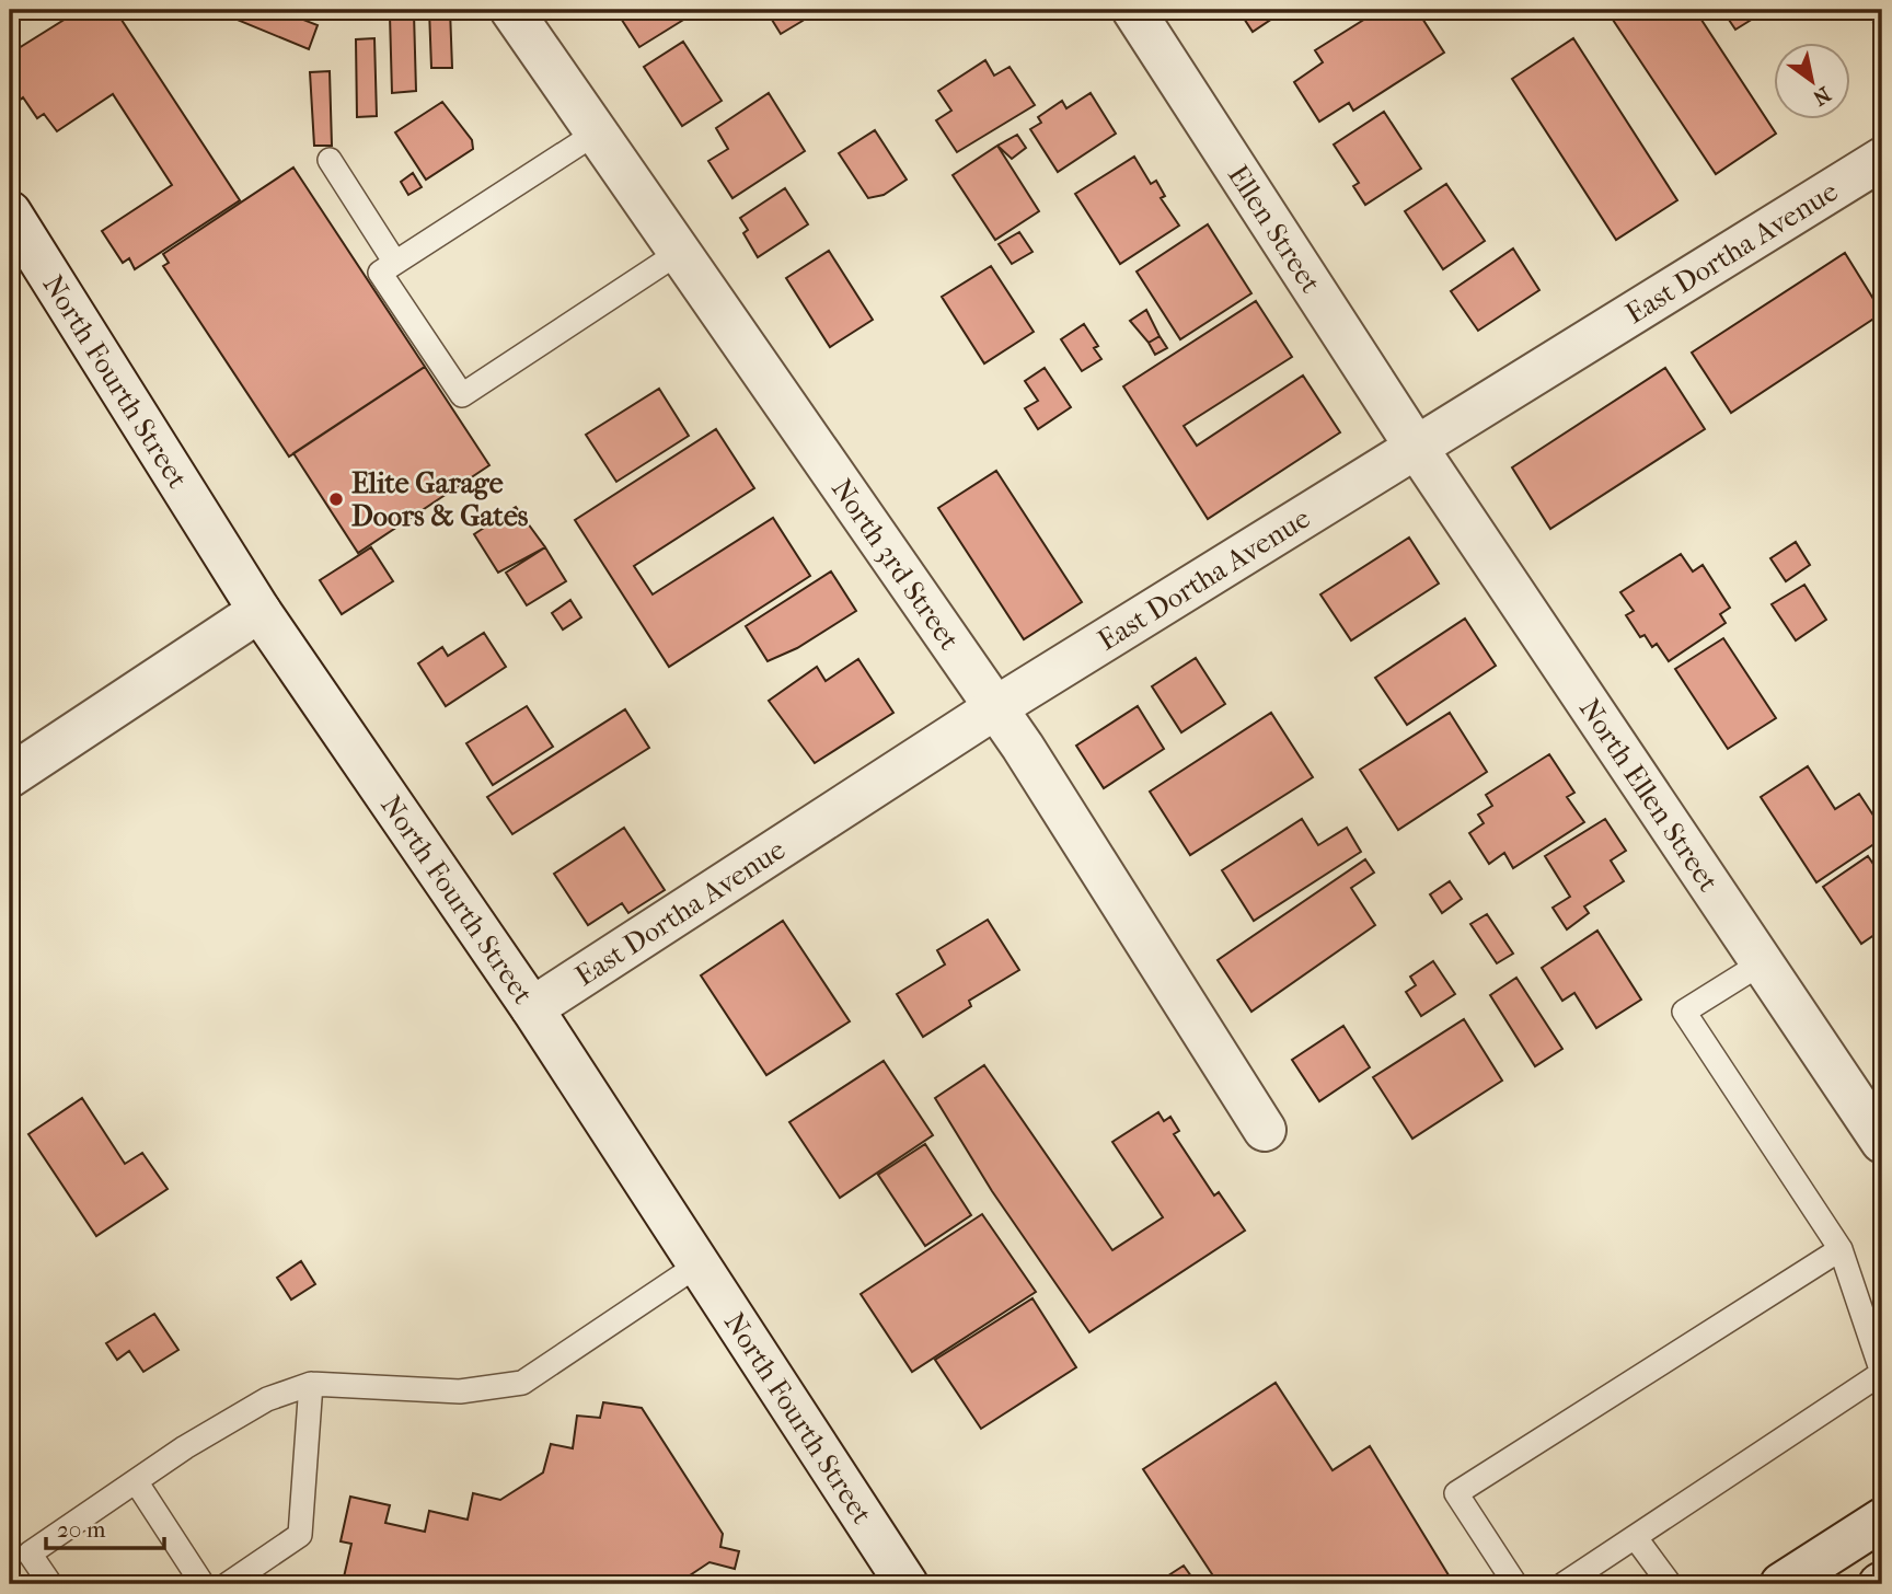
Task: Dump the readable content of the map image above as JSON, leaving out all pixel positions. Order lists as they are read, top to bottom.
{
  "streets": {
    "street": [
      "Ellen Street",
      "East Dortha Avenue",
      "North Fourth Street",
      "North 3rd Street",
      "North Ellen Street"
    ]
  },
  "crossings": [
    ["Ellen Street", "East Dortha Avenue"],
    ["Ellen Street", "North Ellen Street"],
    ["East Dortha Avenue", "North Fourth Street"],
    ["East Dortha Avenue", "North 3rd Street"],
    ["East Dortha Avenue", "North Ellen Street"]
  ],
  "places": ["Elite Garage Doors & Gates"],
  "scale_bar": "20 m",
  "north": "bottom right"
}
